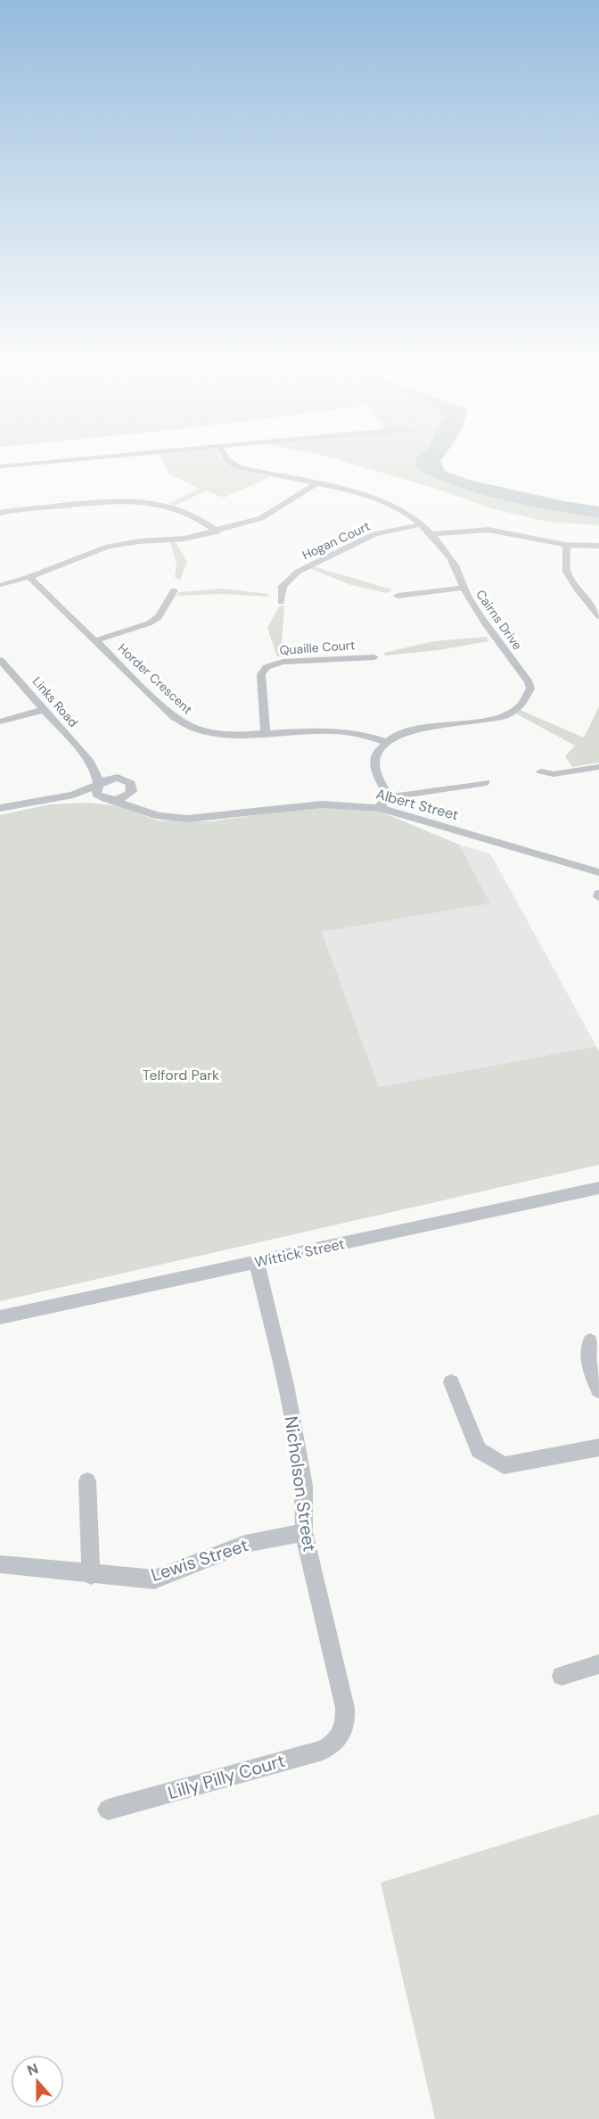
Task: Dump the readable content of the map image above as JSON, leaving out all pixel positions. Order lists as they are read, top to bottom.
{
  "streets": {
    "street": [
      "Hogan Court",
      "Cairns Drive",
      "Quaille Court",
      "Horder Crescent",
      "Links Road",
      "Albert Street",
      "Wittick Street",
      "Nicholson Street",
      "Lewis Street",
      "Lilly Pilly Court"
    ]
  },
  "crossings": [
    ["Hogan Court", "Cairns Drive"],
    ["Cairns Drive", "Horder Crescent"],
    ["Quaille Court", "Horder Crescent"],
    ["Links Road", "Albert Street"],
    ["Wittick Street", "Nicholson Street"],
    ["Nicholson Street", "Lewis Street"],
    ["Nicholson Street", "Lilly Pilly Court"]
  ],
  "parks": ["Telford Park"],
  "north": "top"
}
